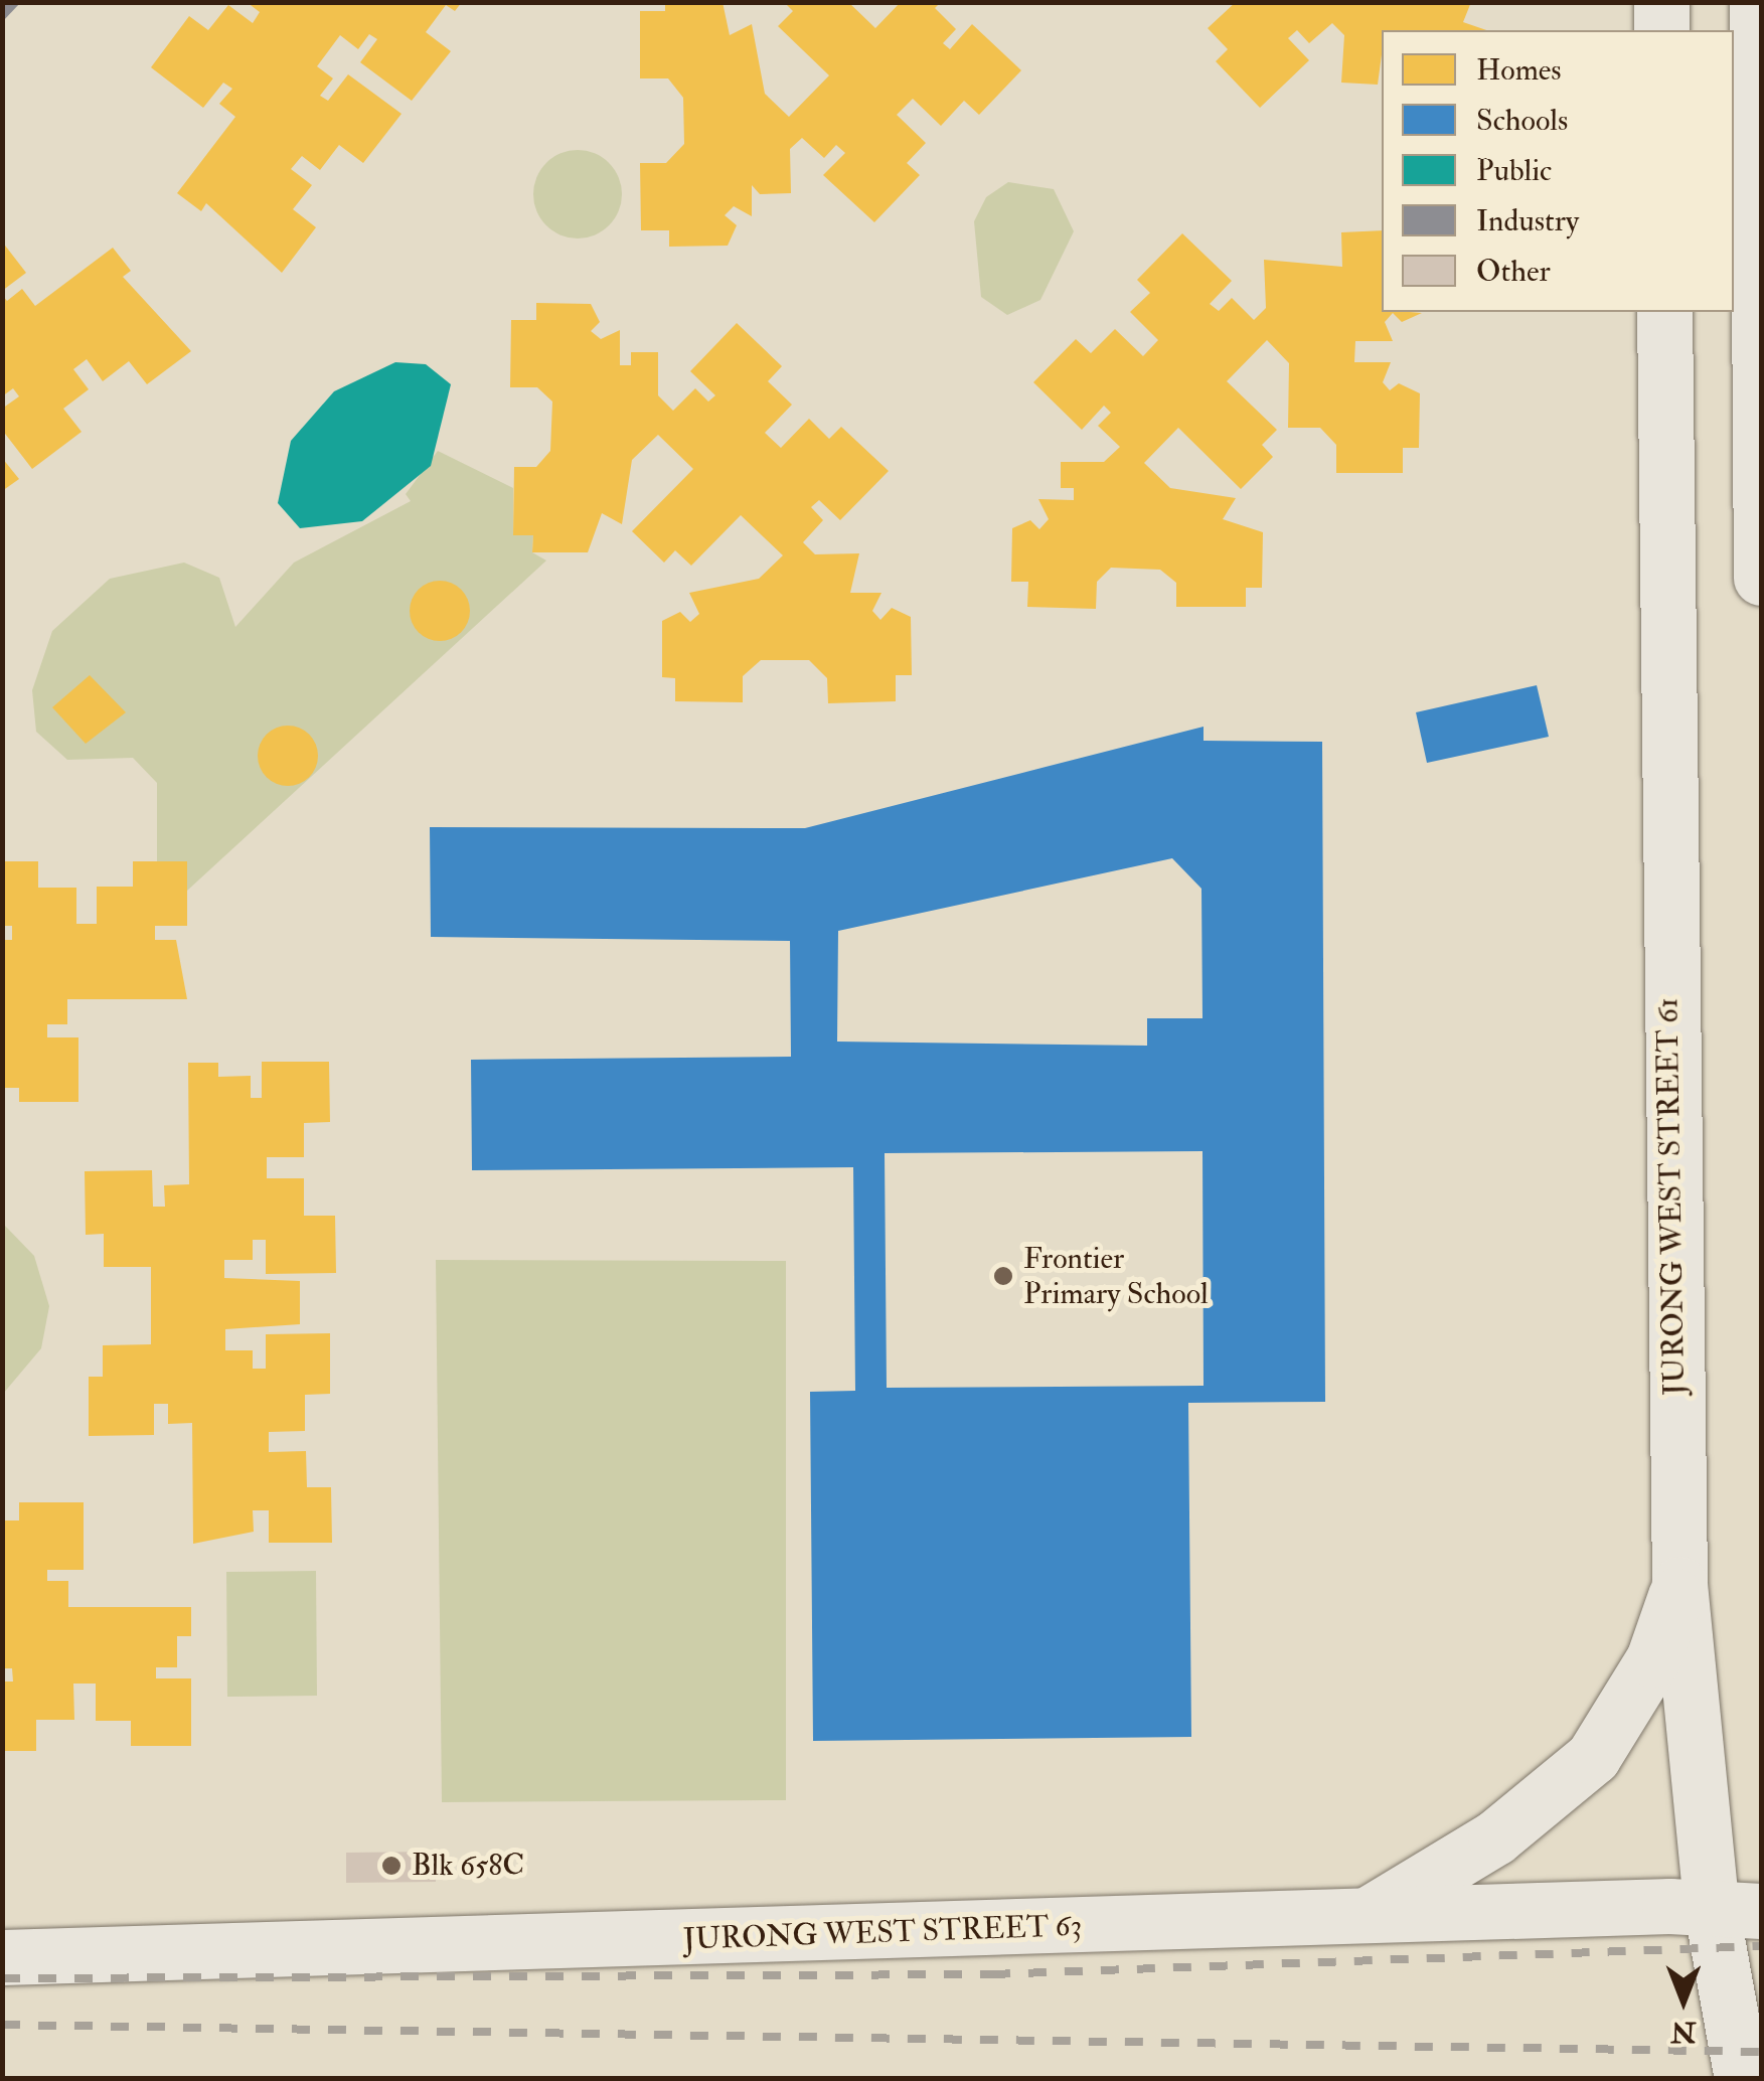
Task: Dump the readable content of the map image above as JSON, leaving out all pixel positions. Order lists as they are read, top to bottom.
{
  "streets": {
    "street": ["JURONG WEST STREET 61", "JURONG WEST STREET 63"]
  },
  "crossings": [
    ["JURONG WEST STREET 61", "JURONG WEST STREET 63"]
  ],
  "places": ["Frontier Primary School", "Blk 658C"],
  "legend": [
    "Homes",
    "Schools",
    "Public",
    "Industry",
    "Other"
  ],
  "north": "bottom"
}
